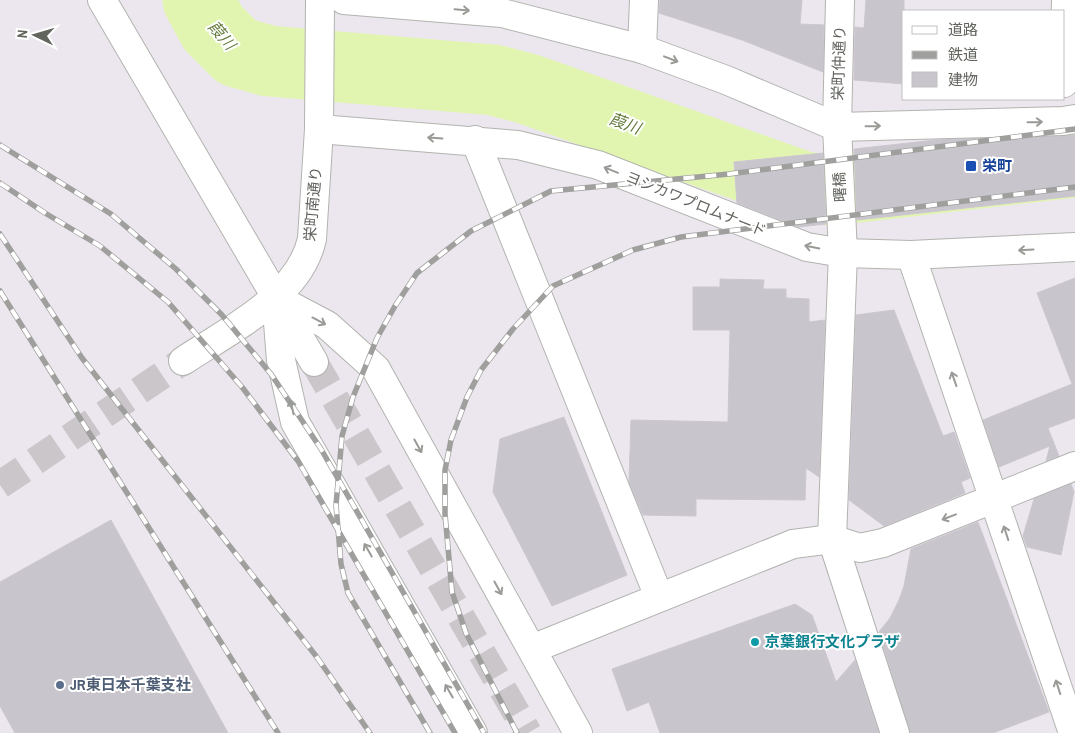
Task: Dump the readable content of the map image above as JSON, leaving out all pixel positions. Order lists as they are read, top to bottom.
{
  "streets": {
    "street": [
      "栄町仲通り",
      "曙橋",
      "栄町南通り",
      "ヨシカワプロムナード"
    ]
  },
  "crossings": [
    ["栄町仲通り", "曙橋"],
    ["曙橋", "ヨシカワプロムナード"],
    ["栄町南通り", "ヨシカワプロムナード"]
  ],
  "water": ["葭川"],
  "places": {
    "transit": ["栄町"],
    "other": ["京葉銀行文化プラザ", "JR東日本千葉支社"]
  },
  "legend": ["道路", "鉄道", "建物"],
  "north": "left"
}
